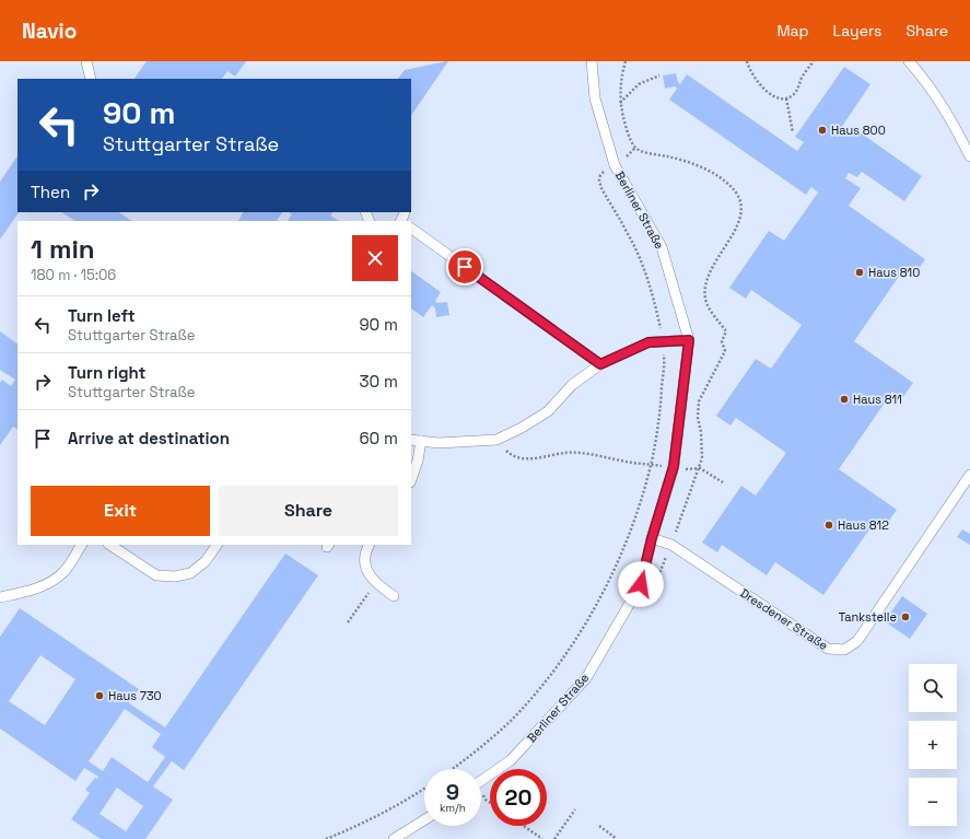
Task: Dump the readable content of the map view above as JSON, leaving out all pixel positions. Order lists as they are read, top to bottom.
{
  "streets": {
    "lane": ["Berliner Straße", "Dresdener Straße"]
  },
  "crossings": [
    ["Berliner Straße", "Dresdener Straße"]
  ],
  "places": [
    "Haus 800",
    "Haus 810",
    "Haus 811",
    "Haus 812",
    "Tankstelle",
    "Haus 730"
  ],
  "page": {
    "header": "Navio",
    "nav": ["Map", "Layers", "Share"],
    "turn": ["90 m", "Stuttgarter Straße"],
    "then": "Then",
    "heading": ["1 min", "180 m · 15:06"],
    "list": [
      {
        "name": "Turn left",
        "note": "Stuttgarter Straße",
        "value": "90 m"
      },
      {
        "name": "Turn right",
        "note": "Stuttgarter Straße",
        "value": "30 m"
      },
      {
        "name": "Arrive at destination",
        "value": "60 m"
      }
    ],
    "buttons": ["Exit", "Share"],
    "map_buttons": ["+", "−"],
    "speed": "9 km/h",
    "limit": "20"
  }
}
